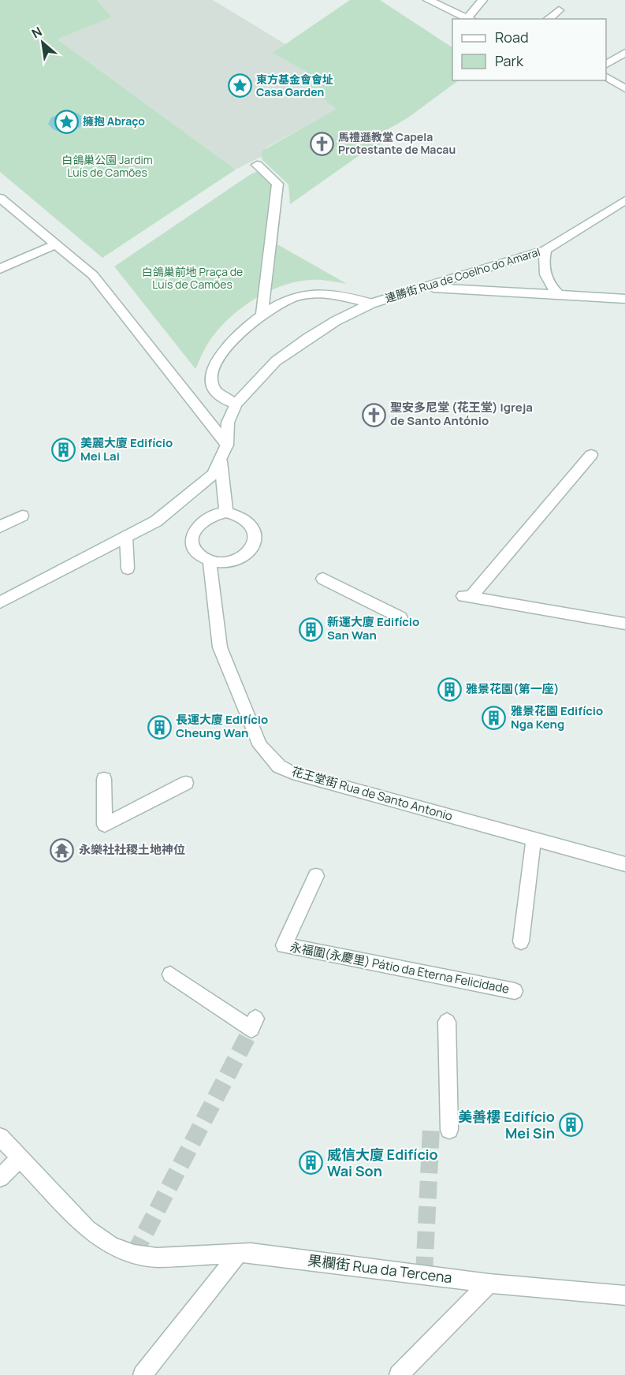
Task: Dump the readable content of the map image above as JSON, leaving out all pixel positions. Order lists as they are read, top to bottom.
{
  "streets": {
    "street": [
      "連勝街 Rua de Coelho do Amaral",
      "花王堂街 Rua de Santo Antonio",
      "永福圍(永慶里) Pátio da Eterna Felicidade",
      "果欄街 Rua da Tercena"
    ]
  },
  "parks": ["白鴿巢公園 Jardim Luís de Camões", "白鴿巢前地 Praça de Luís de Camões"],
  "places": {
    "place": ["東方基金會會址 Casa Garden", "擁抱 Abraço"],
    "church": ["馬禮遜教堂 Capela Protestante de Macau", "聖安多尼堂 (花王堂) Igreja de Santo António"],
    "building": [
      "美麗大廈 Edifício Mei Lai",
      "新運大廈 Edifício San Wan",
      "雅景花園(第一座)",
      "雅景花園 Edifício Nga Keng",
      "長運大廈 Edifício Cheung Wan",
      "美善樓 Edifício Mei Sin",
      "威信大廈 Edifício Wai Son"
    ],
    "temple": ["永樂社社稷土地神位"]
  },
  "legend": ["Road", "Park"],
  "north": "top left"
}
